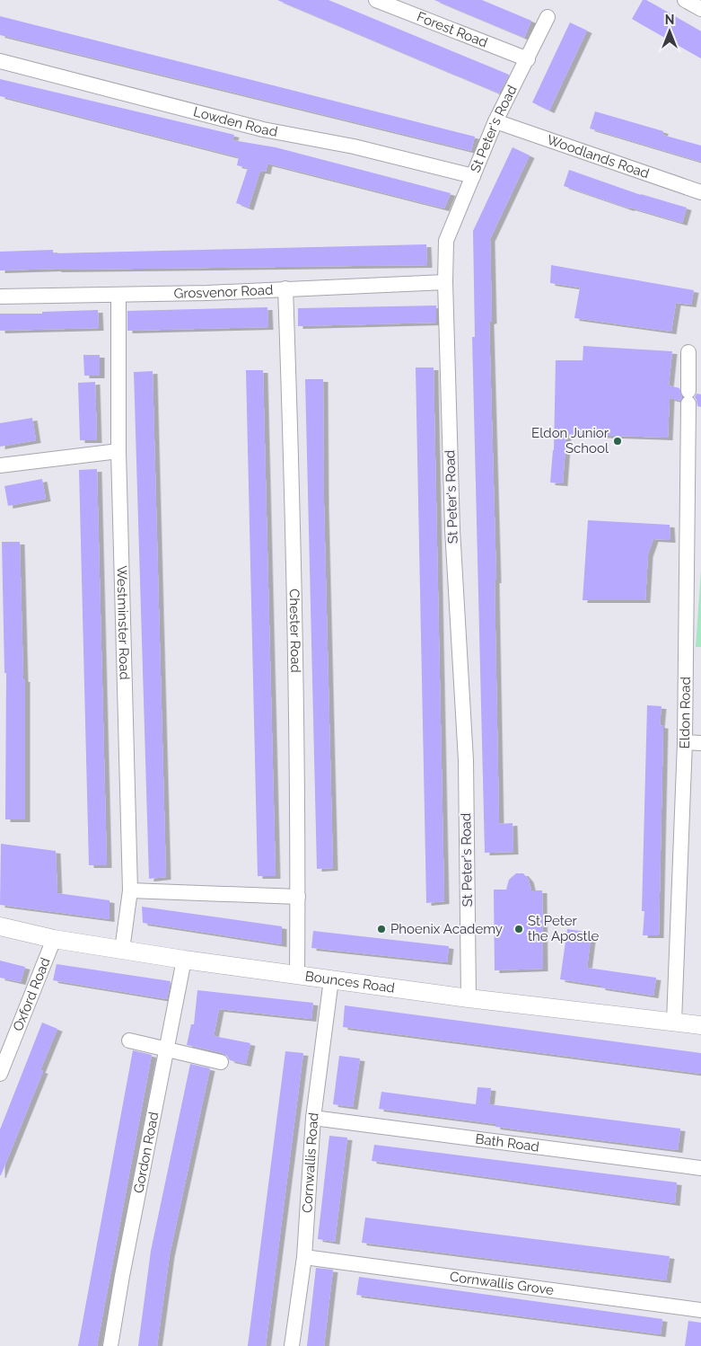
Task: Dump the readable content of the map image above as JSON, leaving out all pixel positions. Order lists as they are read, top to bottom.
{
  "streets": {
    "street": [
      "Forest Road",
      "Lowden Road",
      "St Peter's Road",
      "Woodlands Road",
      "Grosvenor Road",
      "Westminster Road",
      "Chester Road",
      "Eldon Road",
      "Bounces Road",
      "Oxford Road",
      "Bath Road",
      "Gordon Road",
      "Cornwallis Road",
      "Cornwallis Grove"
    ]
  },
  "crossings": [
    ["Forest Road", "St Peter's Road"],
    ["Lowden Road", "St Peter's Road"],
    ["St Peter's Road", "Woodlands Road"],
    ["St Peter's Road", "Grosvenor Road"],
    ["St Peter's Road", "Bounces Road"],
    ["Grosvenor Road", "Westminster Road"],
    ["Grosvenor Road", "Chester Road"],
    ["Westminster Road", "Bounces Road"],
    ["Chester Road", "Bounces Road"],
    ["Eldon Road", "Bounces Road"],
    ["Bounces Road", "Oxford Road"],
    ["Bounces Road", "Gordon Road"],
    ["Bounces Road", "Cornwallis Road"],
    ["Bath Road", "Cornwallis Road"],
    ["Cornwallis Road", "Cornwallis Grove"]
  ],
  "places": ["Eldon Junior School", "Phoenix Academy", "St Peter the Apostle"],
  "north": "top"
}
